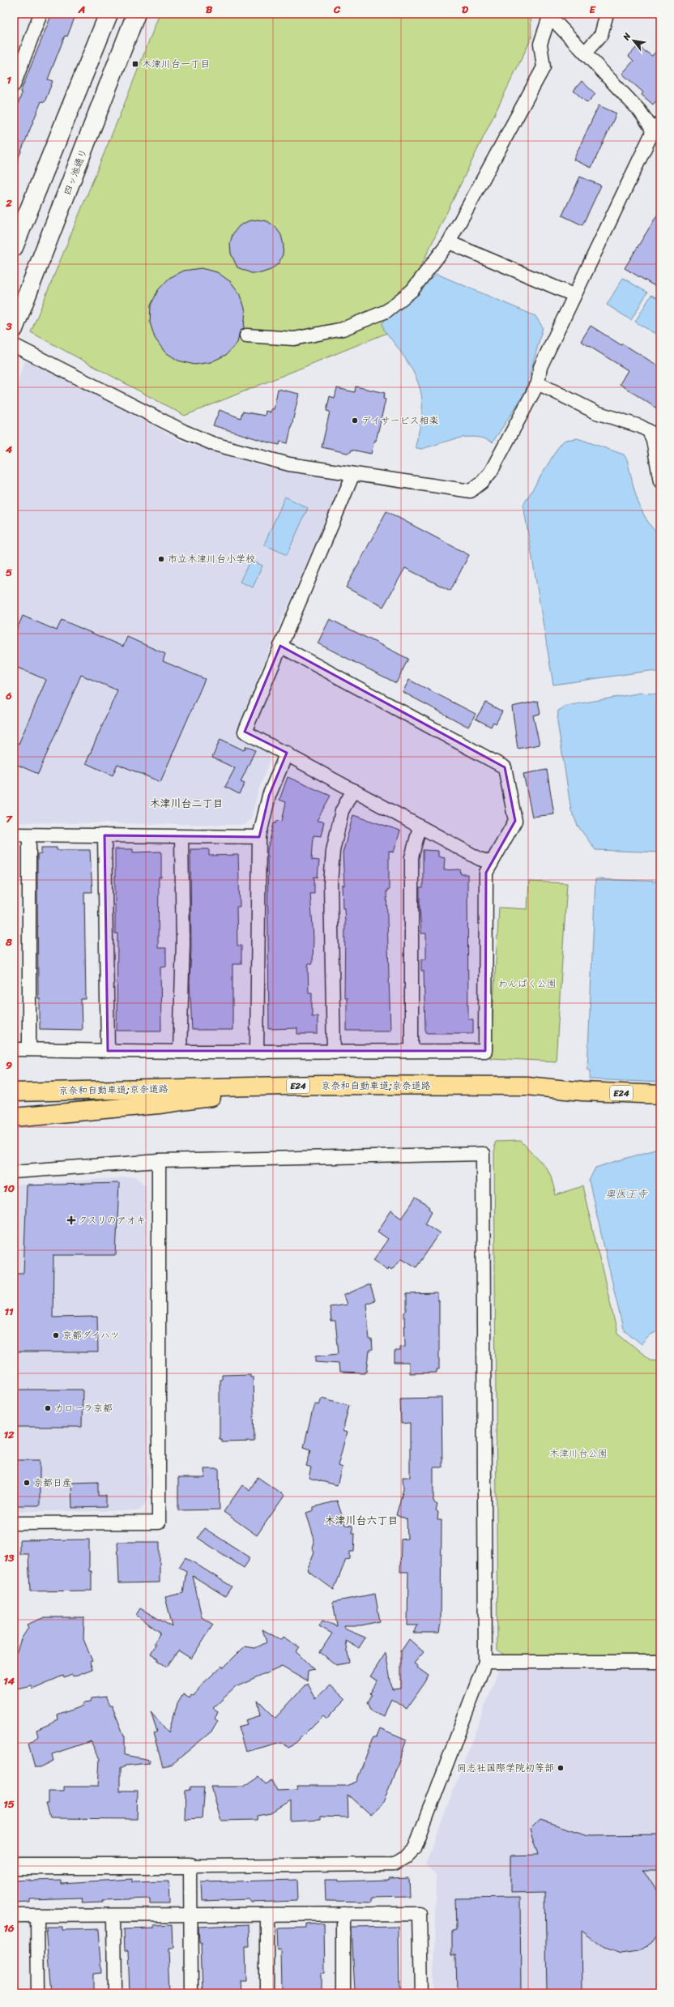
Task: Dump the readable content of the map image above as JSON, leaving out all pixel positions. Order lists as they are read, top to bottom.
{
  "streets": {
    "highway": ["E24", "京奈和自動車道;京奈道路"],
    "main road": ["四ッ池通り"]
  },
  "districts": ["木津川台二丁目", "木津川台六丁目"],
  "water": ["奥医王寺"],
  "parks": ["わんぱく公園", "木津川台公園"],
  "places": {
    "transit": ["木津川台一丁目"],
    "other": [
      "デイサービス相楽",
      "市立木津川台小学校",
      "京都ダイハツ",
      "カローラ京都",
      "京都日産",
      "同志社国際学院初等部"
    ],
    "health": ["クスリのアオキ"]
  },
  "north": "top left",
  "grid": {
    "columns": [
      "A",
      "B",
      "C",
      "D",
      "E"
    ],
    "rows": [
      "1",
      "2",
      "3",
      "4",
      "5",
      "6",
      "7",
      "8",
      "9",
      "10",
      "11",
      "12",
      "13",
      "14",
      "15",
      "16"
    ]
  }
}
